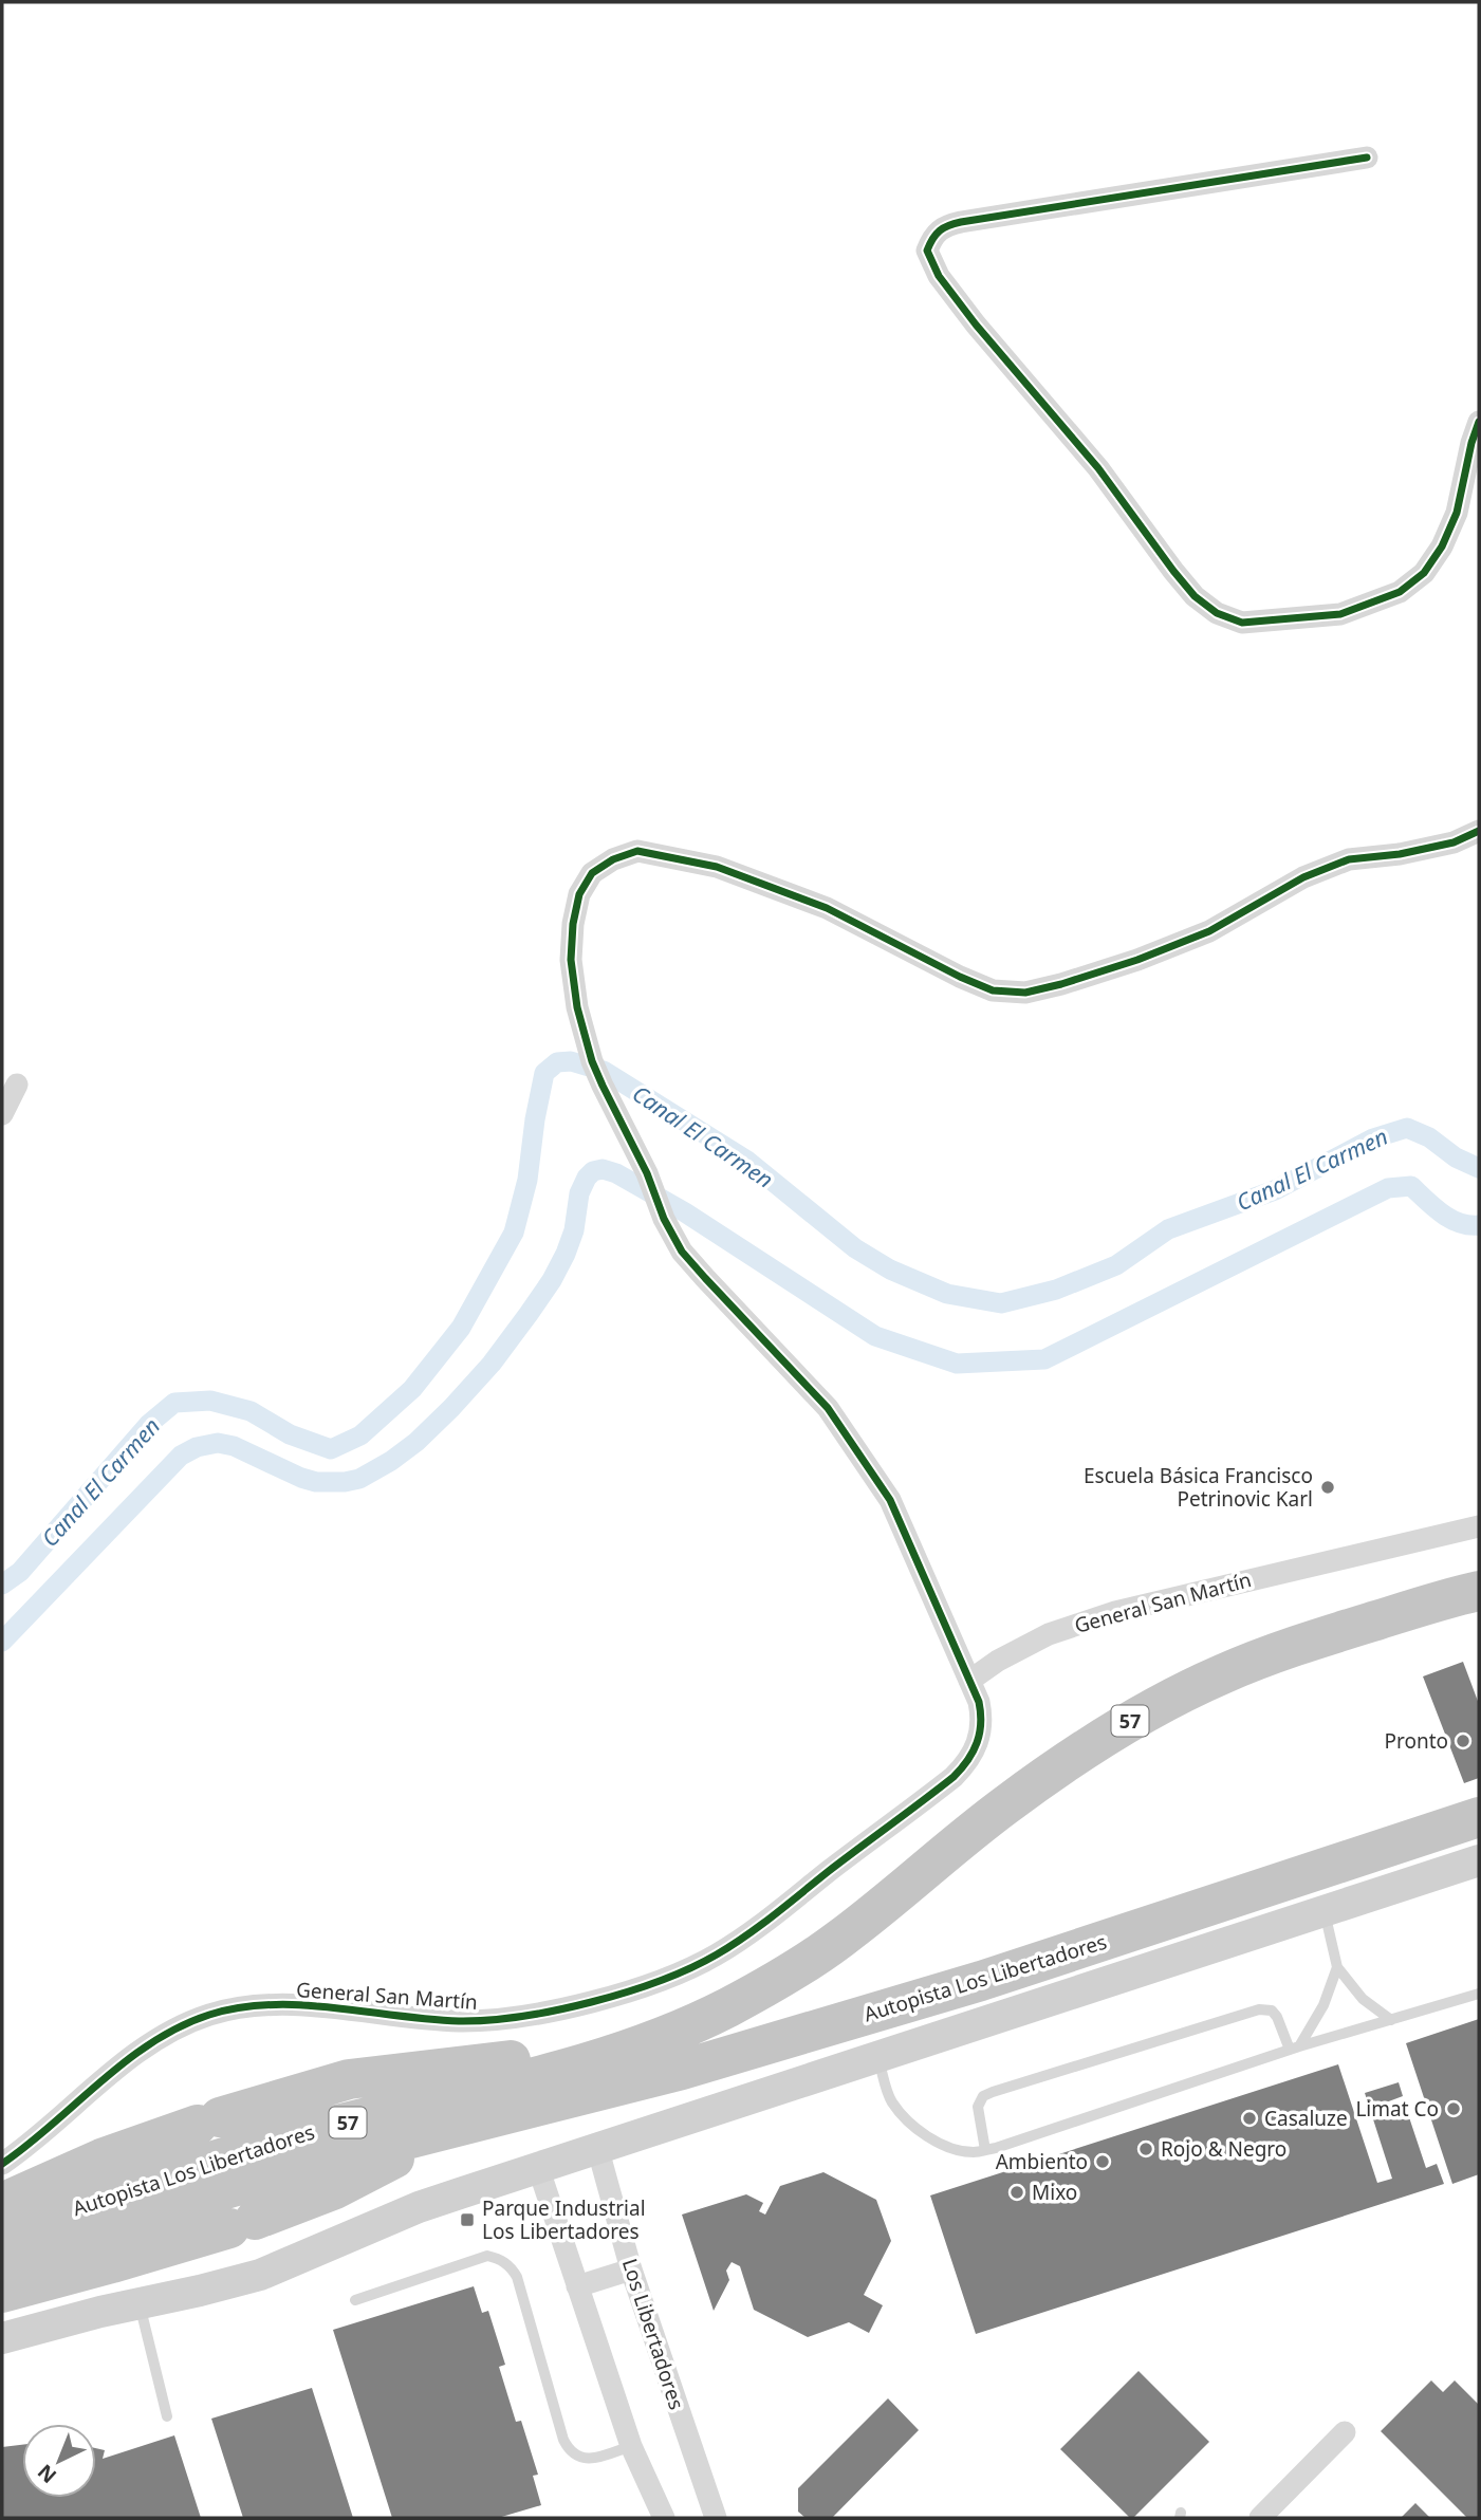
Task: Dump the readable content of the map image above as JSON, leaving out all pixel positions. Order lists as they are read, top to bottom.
{
  "streets": {
    "highway": ["57", "Autopista Los Libertadores"],
    "street": ["General San Martín", "Los Libertadores"]
  },
  "water": ["Canal El Carmen"],
  "places": {
    "other": [
      "Escuela Básica Francisco Petrinovic Karl",
      "Pronto",
      "Limat Co",
      "Casaluze",
      "Rojo & Negro",
      "Ambiento",
      "Mixo"
    ],
    "transit": ["Parque Industrial Los Libertadores"]
  },
  "north": "bottom left"
}
